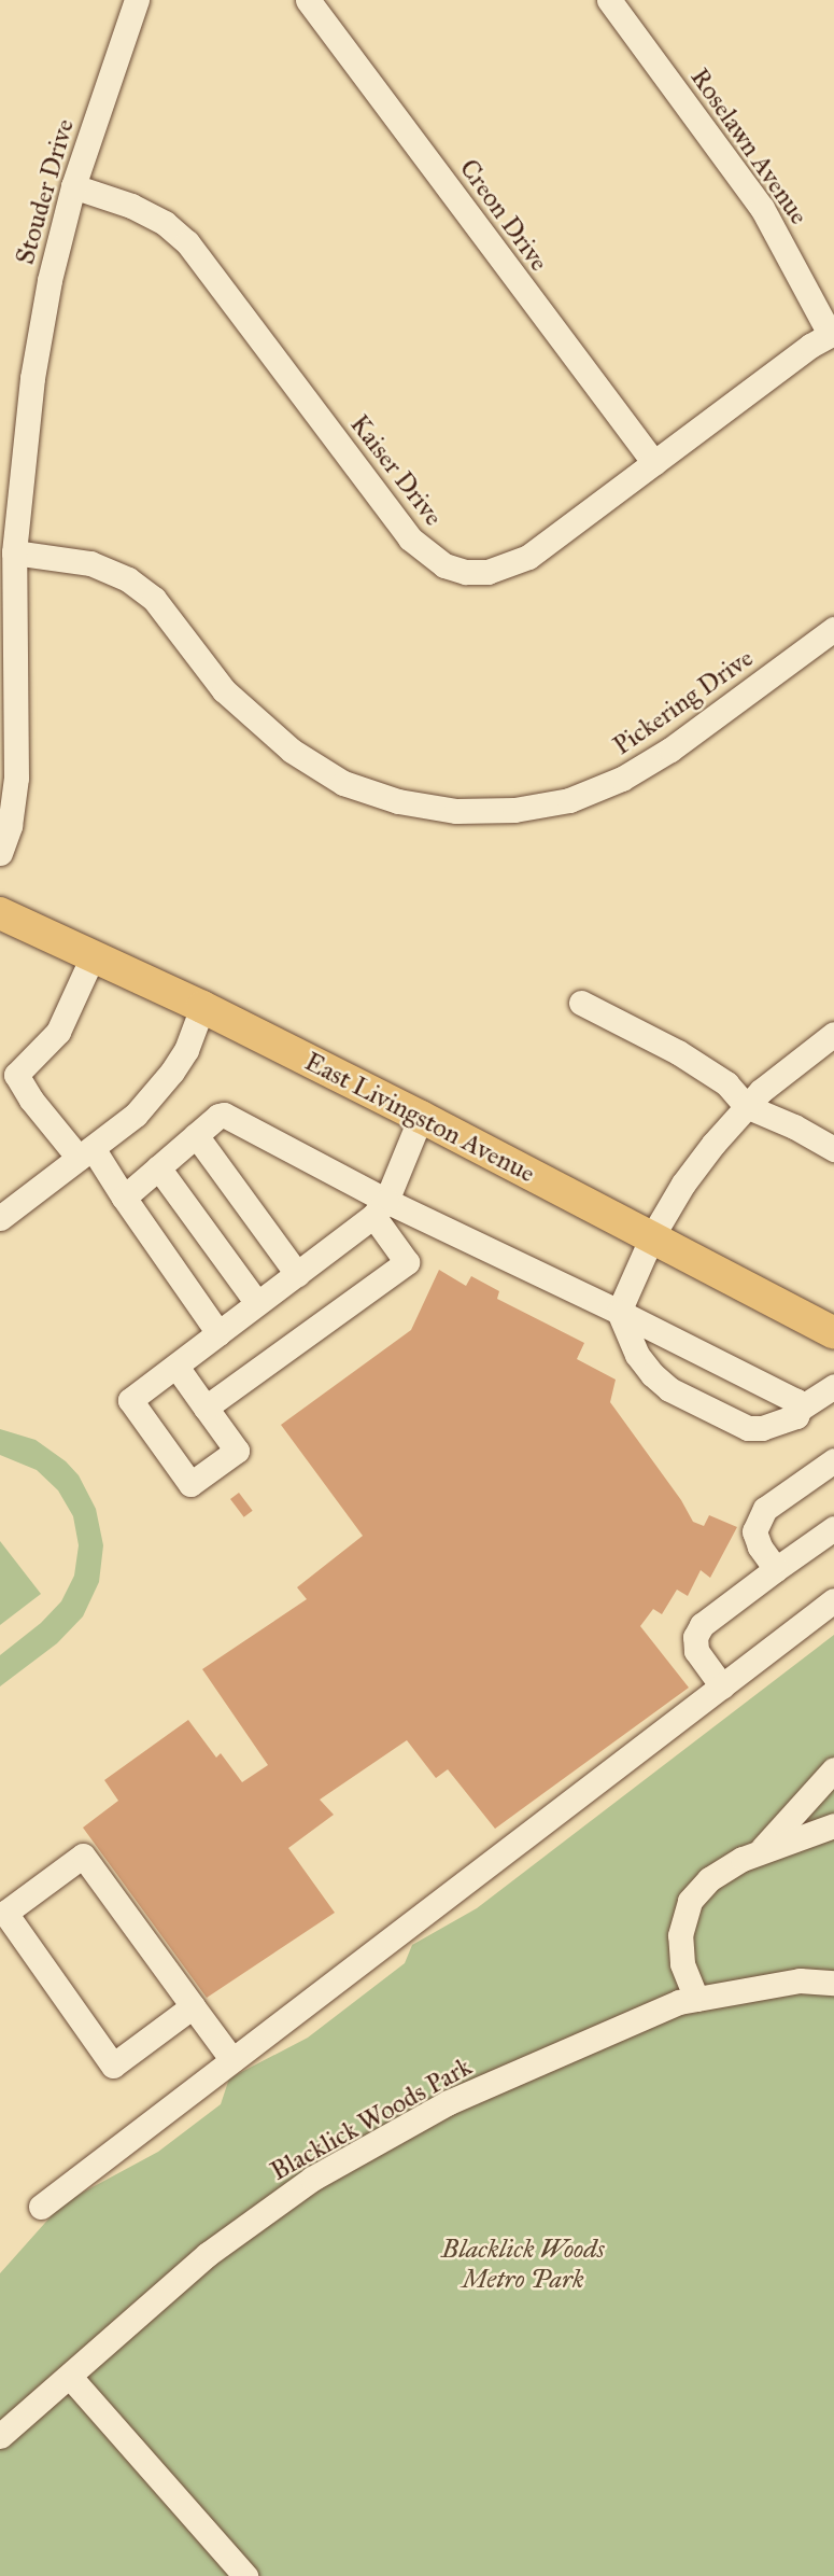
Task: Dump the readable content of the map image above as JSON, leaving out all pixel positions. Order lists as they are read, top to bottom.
{
  "streets": {
    "main road": ["East Livingston Avenue"],
    "street": [
      "Roselawn Avenue",
      "Stouder Drive",
      "Creon Drive",
      "Kaiser Drive",
      "Pickering Drive",
      "Blacklick Woods Park"
    ]
  },
  "crossings": [
    ["Roselawn Avenue", "Kaiser Drive"],
    ["Stouder Drive", "Kaiser Drive"],
    ["Stouder Drive", "Pickering Drive"],
    ["Creon Drive", "Kaiser Drive"]
  ],
  "parks": ["Blacklick Woods Metro Park"]
}
